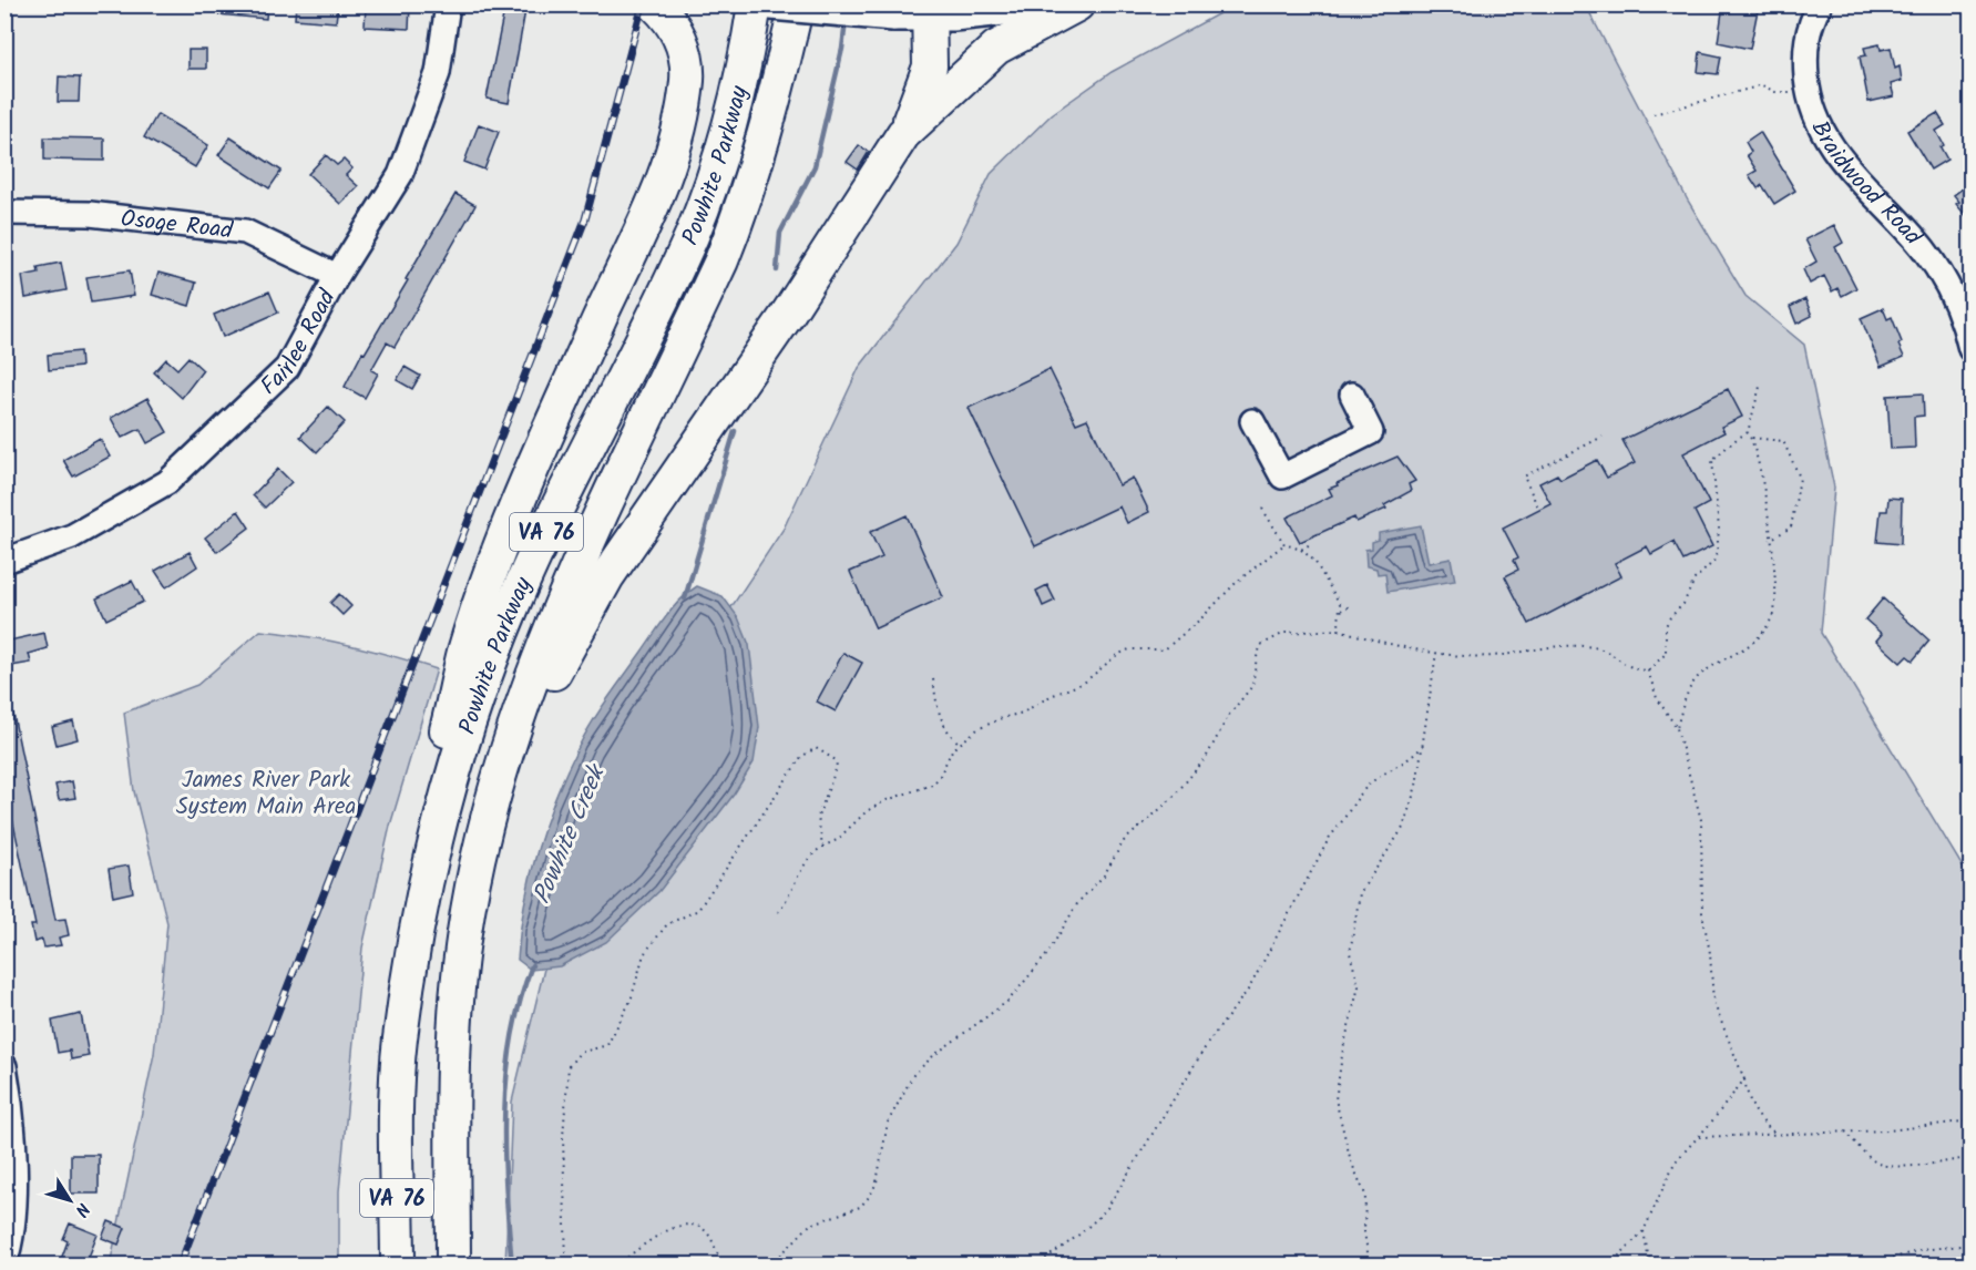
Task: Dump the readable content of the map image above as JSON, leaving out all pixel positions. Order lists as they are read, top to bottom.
{
  "streets": {
    "highway": ["Powhite Parkway", "VA 76"],
    "street": ["Braidwood Road", "Osoge Road", "Fairlee Road"]
  },
  "crossings": [
    ["Osoge Road", "Fairlee Road"]
  ],
  "water": ["Powhite Creek"],
  "parks": ["James River Park System Main Area"],
  "north": "bottom right"
}
